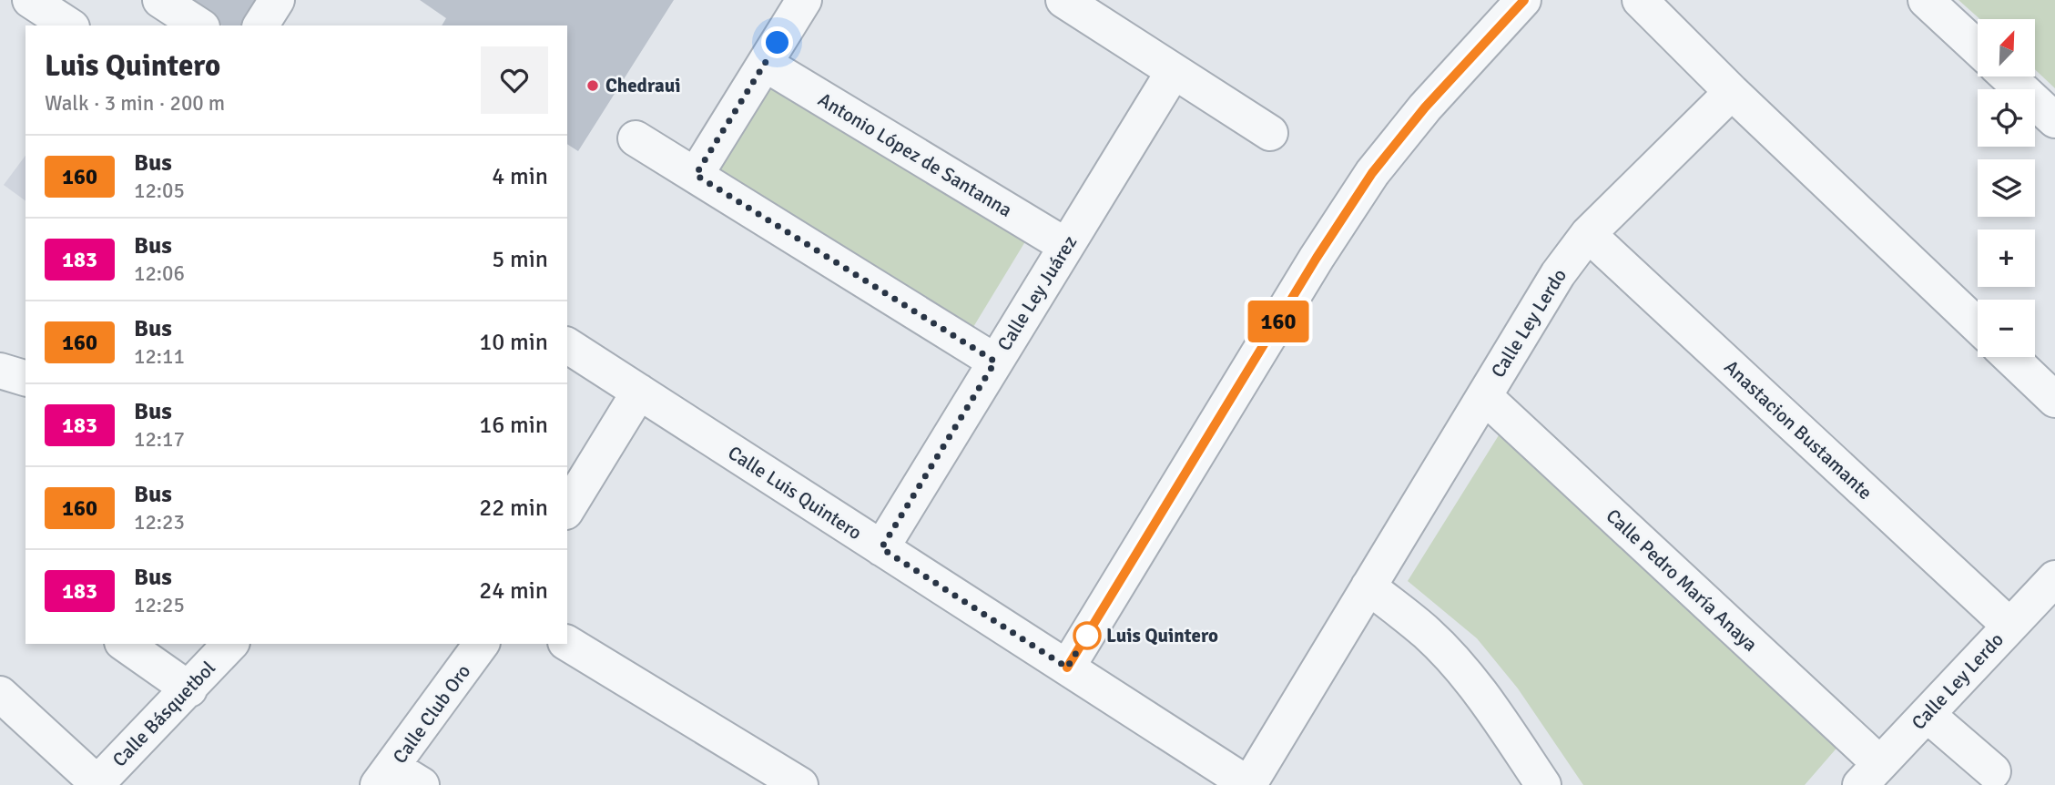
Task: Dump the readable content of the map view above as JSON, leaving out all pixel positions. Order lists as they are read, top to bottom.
{
  "streets": {
    "street": [
      "Antonio López de Santanna",
      "Calle Ley Juárez",
      "Calle Ley Lerdo",
      "Anastacion Bustamante",
      "Calle Luis Quintero",
      "Calle Pedro María Anaya",
      "Calle Básquetbol",
      "Calle Club Oro"
    ]
  },
  "crossings": [
    ["Antonio López de Santanna", "Calle Ley Juárez"],
    ["Calle Ley Juárez", "Calle Luis Quintero"],
    ["Calle Ley Lerdo", "Anastacion Bustamante"],
    ["Calle Ley Lerdo", "Calle Luis Quintero"],
    ["Calle Ley Lerdo", "Calle Pedro María Anaya"]
  ],
  "places": ["Chedraui", "Luis Quintero"],
  "lines": ["bus line 160"],
  "north": "top right",
  "page": {
    "on_map": "160",
    "map_buttons": ["+", "−"],
    "heading": ["Luis Quintero", "Walk · 3 min · 200 m"],
    "list": [
      {
        "mark": "160",
        "name": "Bus",
        "note": "12:05",
        "value": "4 min"
      },
      {
        "mark": "183",
        "name": "Bus",
        "note": "12:06",
        "value": "5 min"
      },
      {
        "mark": "160",
        "name": "Bus",
        "note": "12:11",
        "value": "10 min"
      },
      {
        "mark": "183",
        "name": "Bus",
        "note": "12:17",
        "value": "16 min"
      },
      {
        "mark": "160",
        "name": "Bus",
        "note": "12:23",
        "value": "22 min"
      },
      {
        "mark": "183",
        "name": "Bus",
        "note": "12:25",
        "value": "24 min"
      }
    ]
  }
}
